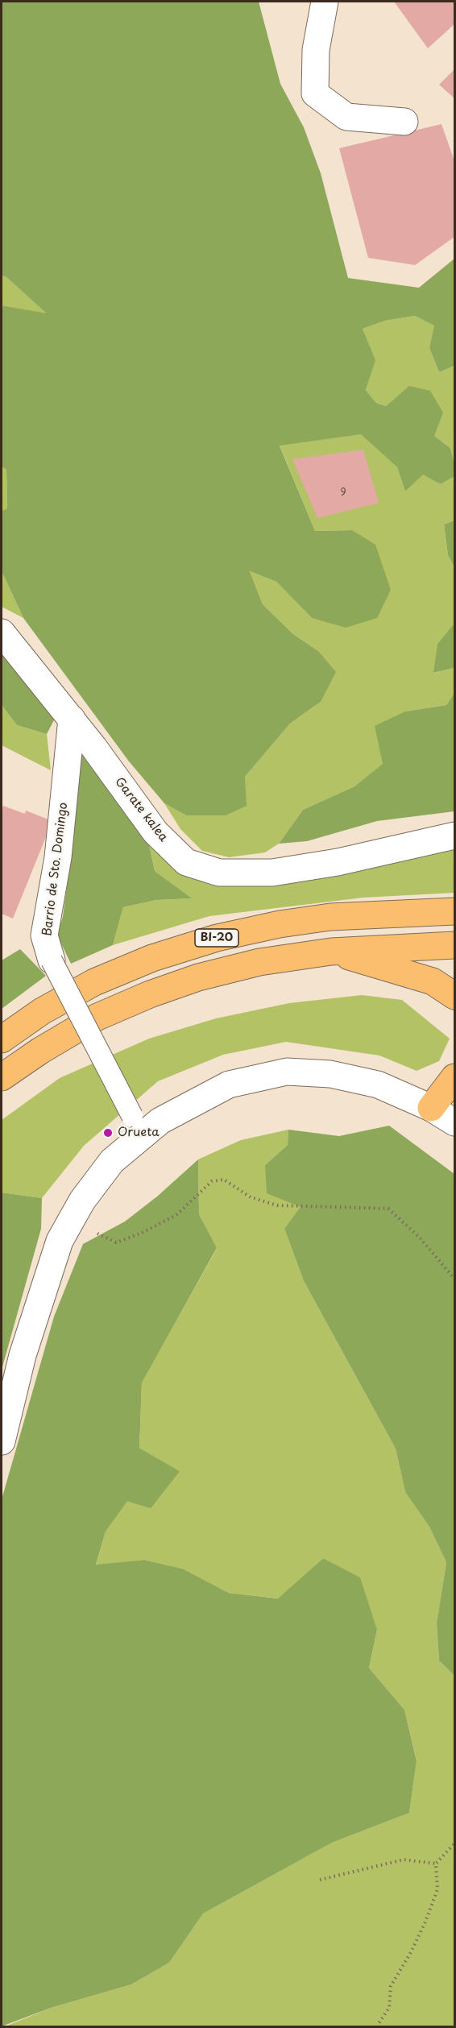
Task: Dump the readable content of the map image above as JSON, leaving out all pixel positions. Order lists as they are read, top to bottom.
{
  "streets": {
    "main road": ["BI-20"],
    "street": ["Garate kalea", "Barrio de Sto. Domingo"]
  },
  "crossings": [
    ["Garate kalea", "Barrio de Sto. Domingo"]
  ],
  "places": ["Orueta"],
  "house_numbers": ["9"]
}
